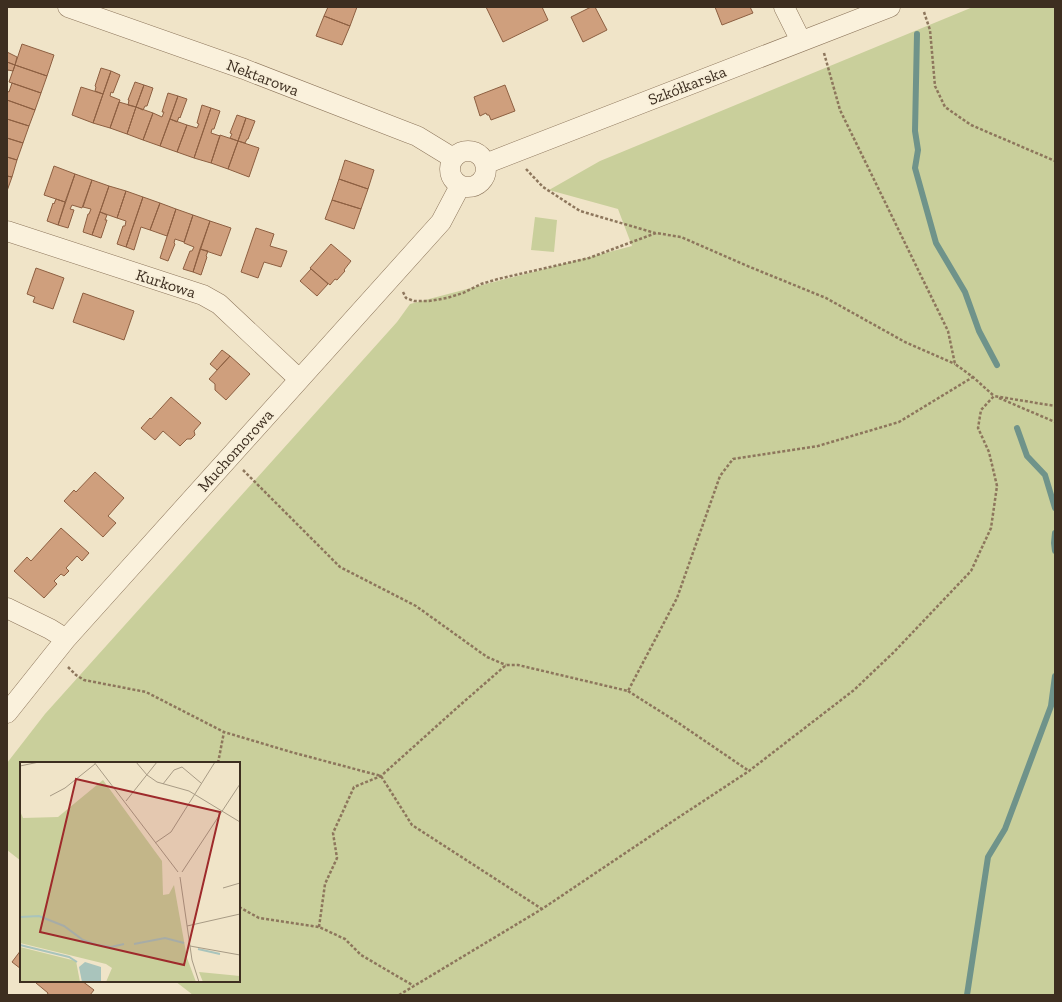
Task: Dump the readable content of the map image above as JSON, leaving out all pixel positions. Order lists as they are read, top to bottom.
{
  "streets": {
    "street": [
      "Nektarowa",
      "Szkółkarska",
      "Kurkowa",
      "Muchomorowa"
    ]
  },
  "crossings": [
    ["Nektarowa", "Szkółkarska"],
    ["Nektarowa", "Muchomorowa"],
    ["Szkółkarska", "Muchomorowa"],
    ["Kurkowa", "Muchomorowa"]
  ]
}
